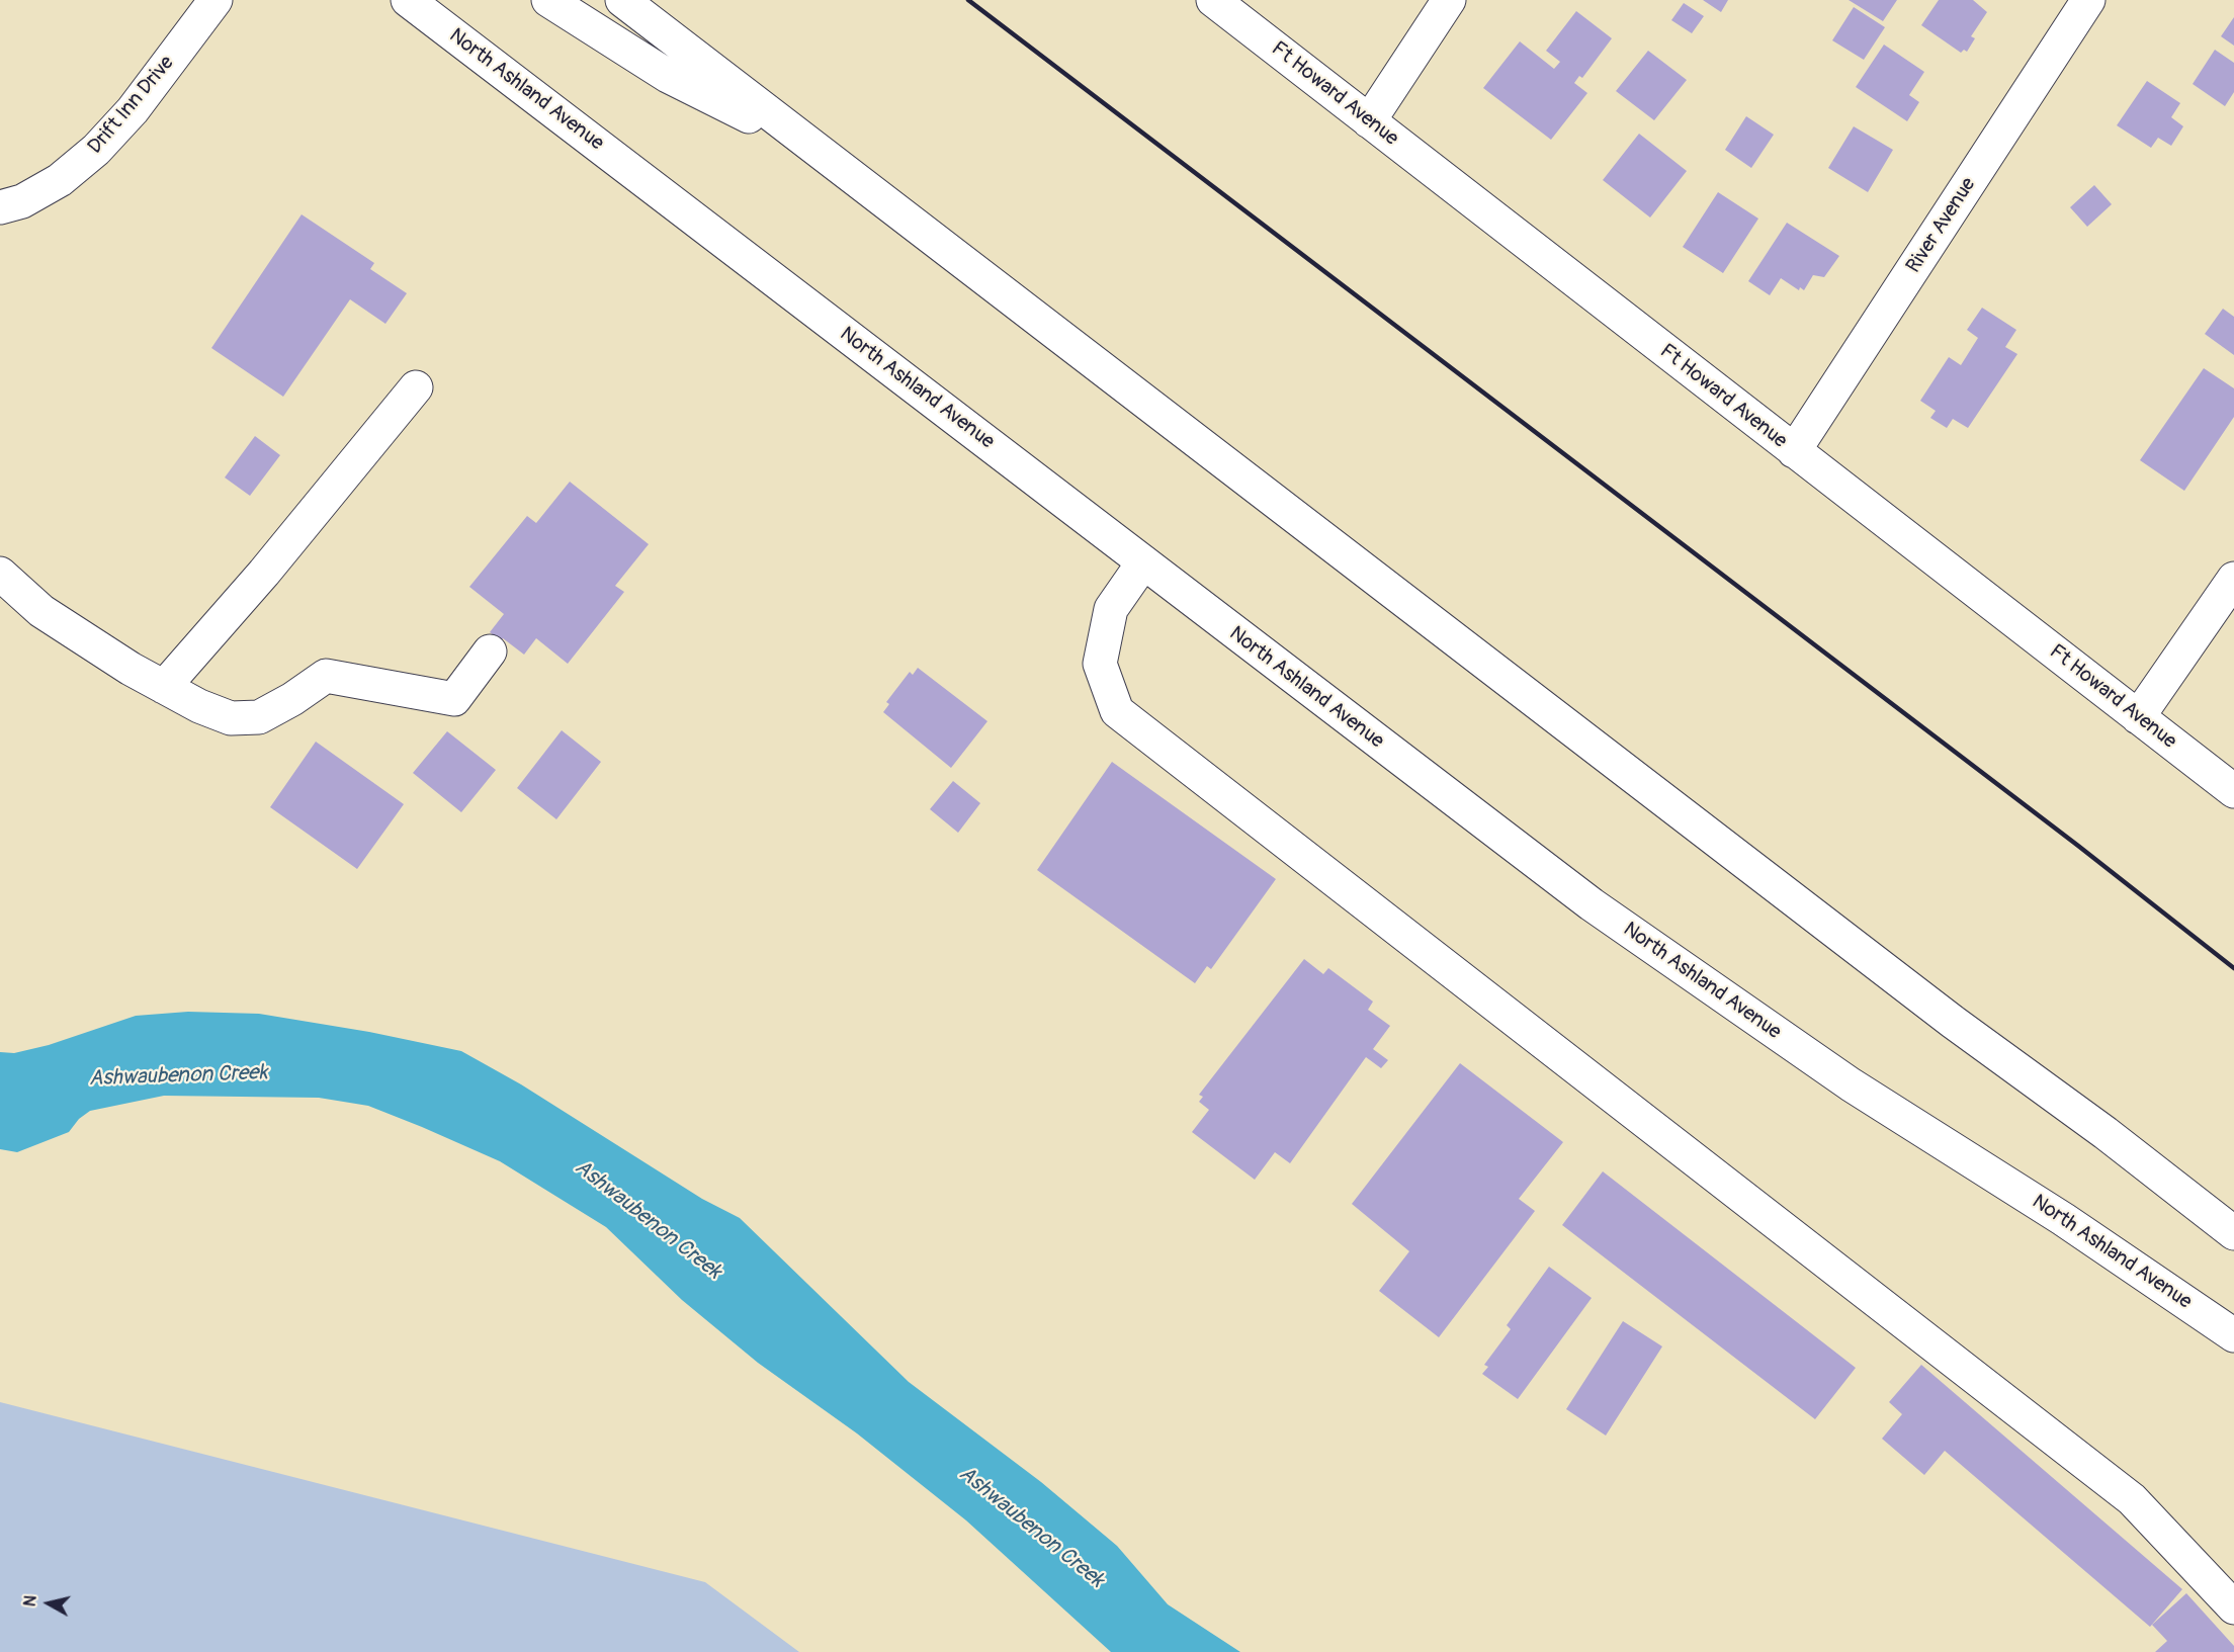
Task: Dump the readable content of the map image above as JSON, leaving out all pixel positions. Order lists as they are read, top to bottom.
{
  "streets": {
    "main road": [
      "North Ashland Avenue",
      "Ft Howard Avenue",
      "Drift Inn Drive",
      "River Avenue"
    ]
  },
  "crossings": [
    ["Ft Howard Avenue", "River Avenue"]
  ],
  "water": ["Ashwaubenon Creek"],
  "north": "left"
}
